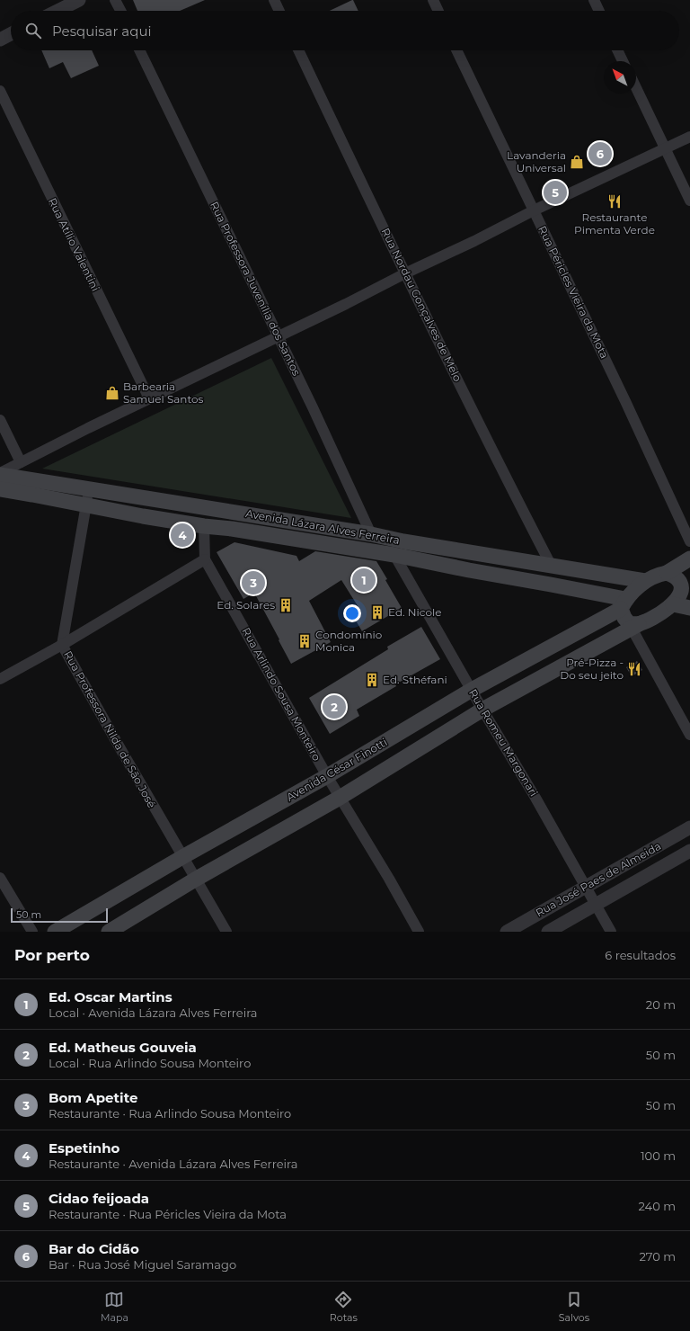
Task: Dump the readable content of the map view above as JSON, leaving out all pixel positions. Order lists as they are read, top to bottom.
{
  "streets": {
    "main road": ["Avenida Lázara Alves Ferreira", "Avenida César Finotti"],
    "street": [
      "Rua Atílio Valentini",
      "Rua Professora Juvenília dos Santos",
      "Rua Péricles Vieira da Mota",
      "Rua Nordau Gonçalves de Melo",
      "Rua Arlindo Sousa Monteiro",
      "Rua Professora Nilda de São José",
      "Rua Romeu Margonari",
      "Rua José Paes de Almeida"
    ]
  },
  "crossings": [
    ["Rua Professora Juvenília dos Santos", "Avenida Lázara Alves Ferreira"],
    ["Rua Nordau Gonçalves de Melo", "Avenida Lázara Alves Ferreira"],
    ["Avenida Lázara Alves Ferreira", "Rua Arlindo Sousa Monteiro"],
    ["Avenida Lázara Alves Ferreira", "Rua Professora Nilda de São José"],
    ["Avenida Lázara Alves Ferreira", "Rua Romeu Margonari"],
    ["Avenida Lázara Alves Ferreira", "Avenida César Finotti"],
    ["Rua Arlindo Sousa Monteiro", "Avenida César Finotti"],
    ["Rua Professora Nilda de São José", "Avenida César Finotti"],
    ["Rua Romeu Margonari", "Avenida César Finotti"],
    ["Rua Romeu Margonari", "Rua José Paes de Almeida"]
  ],
  "places": {
    "shop": ["Lavanderia Universal", "Barbearia Samuel Santos"],
    "restaurant": ["Restaurante Pimenta Verde", "Pré-Pizza - Do seu jeito"],
    "building": [
      "Ed. Solares",
      "Ed. Nicole",
      "Condomínio Monica",
      "Ed. Sthéfani"
    ]
  },
  "scale_bar": "50 m",
  "north": "top left",
  "page": {
    "search": "Pesquisar aqui",
    "pins": [
      "6",
      "5",
      "4",
      "1",
      "3",
      "2"
    ],
    "scale": "50 m",
    "heading": ["Por perto", "6 resultados"],
    "list": [
      {
        "mark": "1",
        "name": "Ed. Oscar Martins",
        "note": "Local · Avenida Lázara Alves Ferreira",
        "value": "20 m"
      },
      {
        "mark": "2",
        "name": "Ed. Matheus Gouveia",
        "note": "Local · Rua Arlindo Sousa Monteiro",
        "value": "50 m"
      },
      {
        "mark": "3",
        "name": "Bom Apetite",
        "note": "Restaurante · Rua Arlindo Sousa Monteiro",
        "value": "50 m"
      },
      {
        "mark": "4",
        "name": "Espetinho",
        "note": "Restaurante · Avenida Lázara Alves Ferreira",
        "value": "100 m"
      },
      {
        "mark": "5",
        "name": "Cidao feijoada",
        "note": "Restaurante · Rua Péricles Vieira da Mota",
        "value": "240 m"
      },
      {
        "mark": "6",
        "name": "Bar do Cidão",
        "note": "Bar · Rua José Miguel Saramago",
        "value": "270 m"
      }
    ],
    "nav": ["Mapa", "Rotas", "Salvos"]
  }
}
